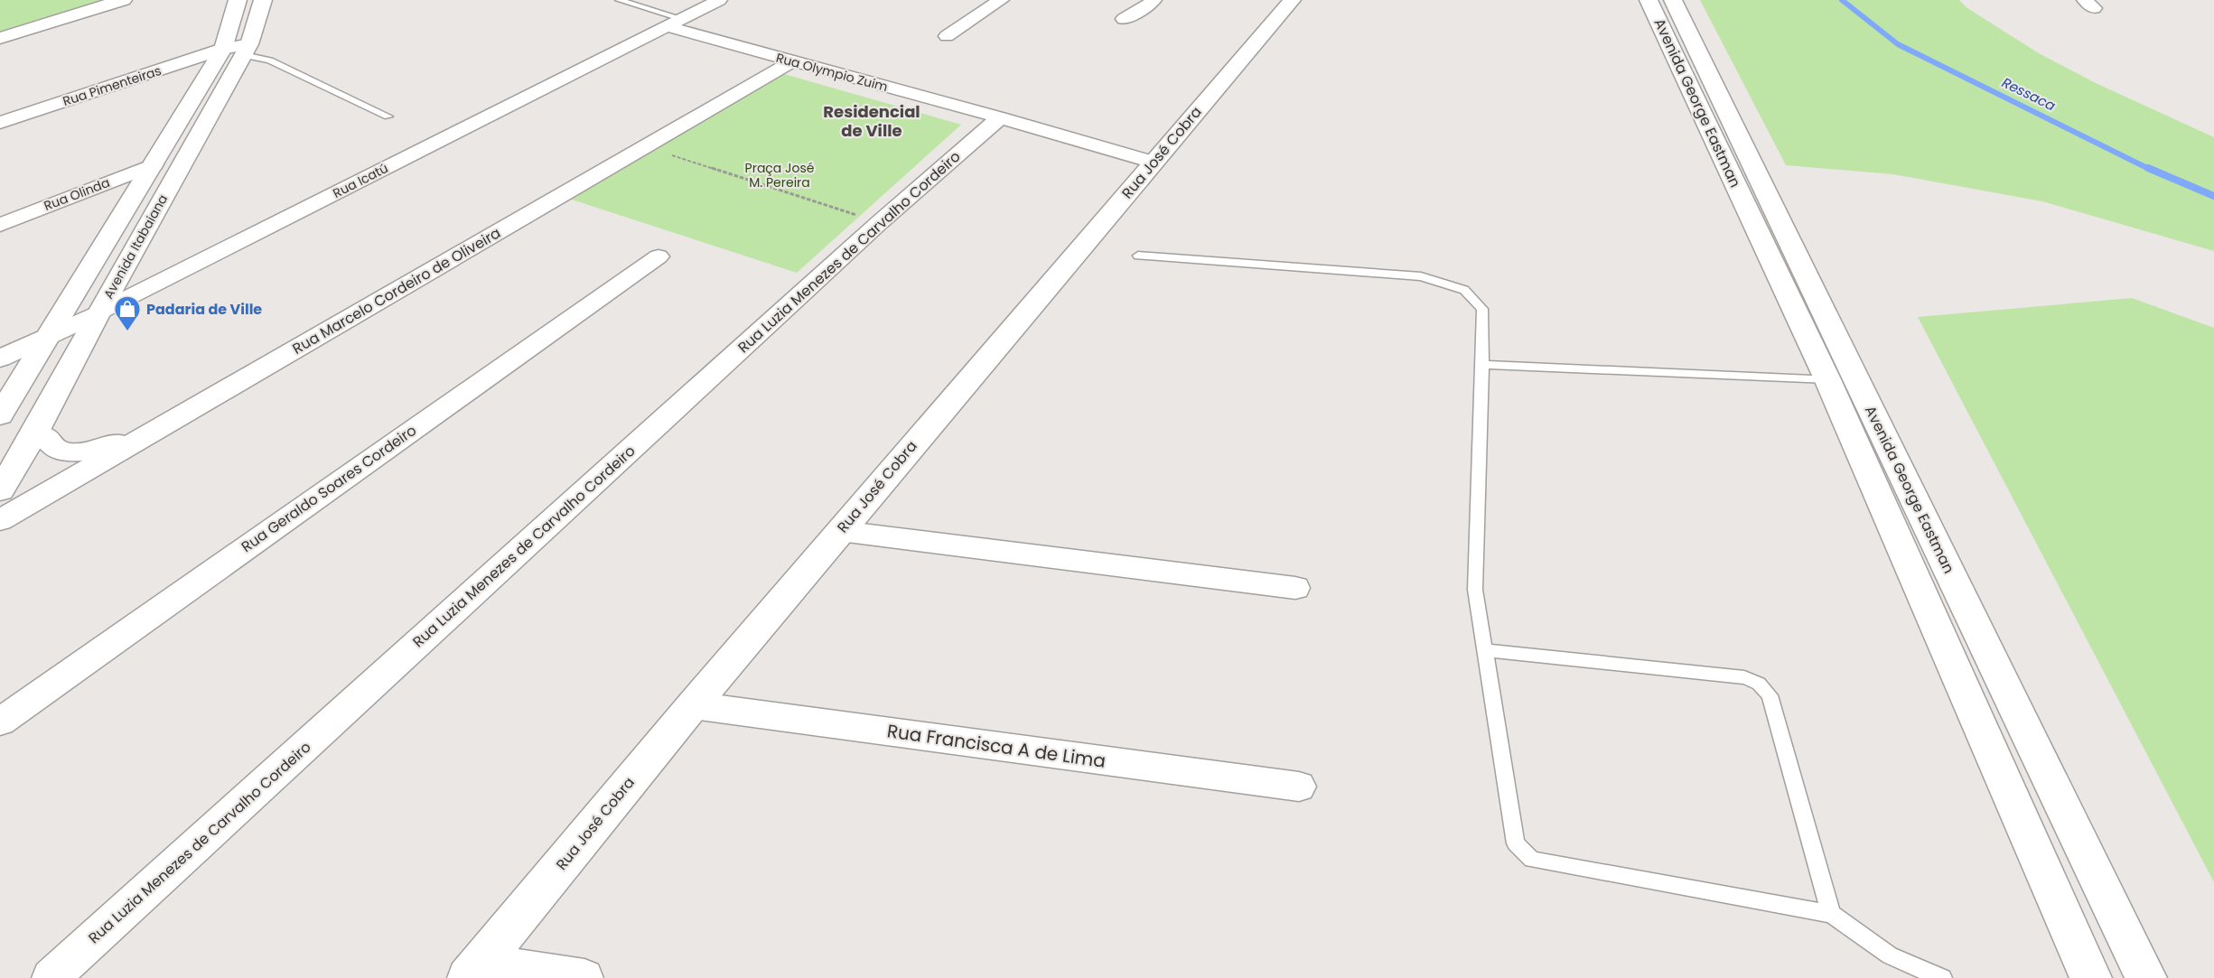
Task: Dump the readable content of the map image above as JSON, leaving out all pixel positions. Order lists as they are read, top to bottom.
{
  "streets": {
    "street": [
      "Rua Olympio Zuim",
      "Rua Pimenteiras",
      "Avenida George Eastman",
      "Rua José Cobra",
      "Rua Icatú",
      "Rua Olinda",
      "Avenida Itabaiana",
      "Rua Luzia Menezes de Carvalho Cordeiro",
      "Rua Marcelo Cordeiro de Oliveira",
      "Rua Geraldo Soares Cordeiro",
      "Rua Francisca A de Lima"
    ]
  },
  "crossings": [
    ["Rua Olympio Zuim", "Rua José Cobra"],
    ["Rua Olympio Zuim", "Rua Icatú"],
    ["Rua Olympio Zuim", "Rua Luzia Menezes de Carvalho Cordeiro"],
    ["Rua Olympio Zuim", "Rua Marcelo Cordeiro de Oliveira"],
    ["Rua Pimenteiras", "Avenida Itabaiana"],
    ["Rua José Cobra", "Rua Francisca A de Lima"],
    ["Rua Icatú", "Avenida Itabaiana"],
    ["Rua Olinda", "Avenida Itabaiana"]
  ],
  "districts": ["Residencial de Ville"],
  "water": ["Ressaca"],
  "parks": ["Praça José M. Pereira"],
  "places": {
    "shop": ["Padaria de Ville"]
  }
}
